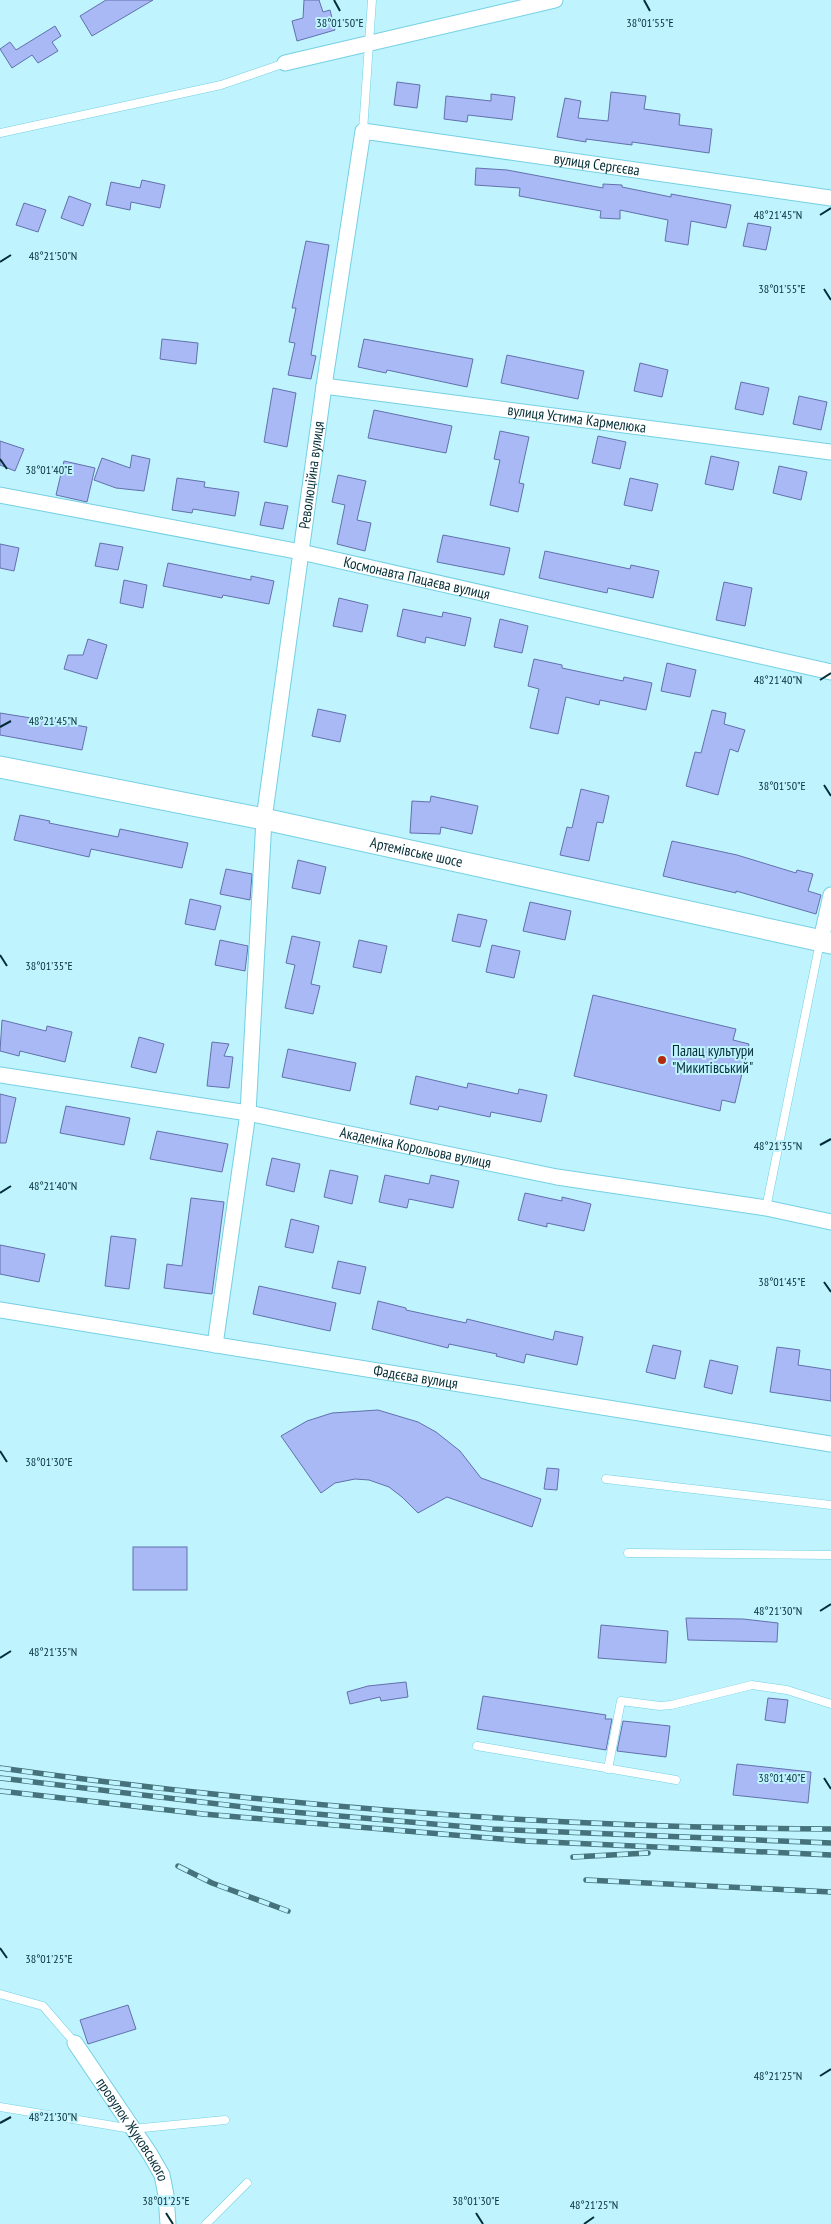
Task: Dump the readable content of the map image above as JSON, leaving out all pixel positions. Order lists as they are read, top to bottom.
{
  "streets": {
    "main road": ["Артемівське шосе"],
    "street": [
      "вулиця Сергєєва",
      "вулиця Устима Кармелюка",
      "Революційна вулиця",
      "Космонавта Пацаєва вулиця",
      "Академіка Корольова вулиця",
      "Фадєєва вулиця",
      "провулок Жуковського"
    ]
  },
  "crossings": [
    ["вулиця Сергєєва", "Революційна вулиця"],
    ["вулиця Устима Кармелюка", "Революційна вулиця"],
    ["Революційна вулиця", "Космонавта Пацаєва вулиця"],
    ["Революційна вулиця", "Артемівське шосе"],
    ["Революційна вулиця", "Академіка Корольова вулиця"],
    ["Революційна вулиця", "Фадєєва вулиця"]
  ],
  "places": ["Палац культури \"Микитівський\""],
  "coordinates": [
    "38°01'50\"E",
    "38°01'55\"E",
    "48°21'45\"N",
    "48°21'50\"N",
    "38°01'40\"E",
    "48°21'40\"N",
    "38°01'35\"E",
    "48°21'35\"N",
    "38°01'45\"E",
    "38°01'30\"E",
    "48°21'30\"N",
    "38°01'25\"E",
    "48°21'25\"N"
  ]
}
